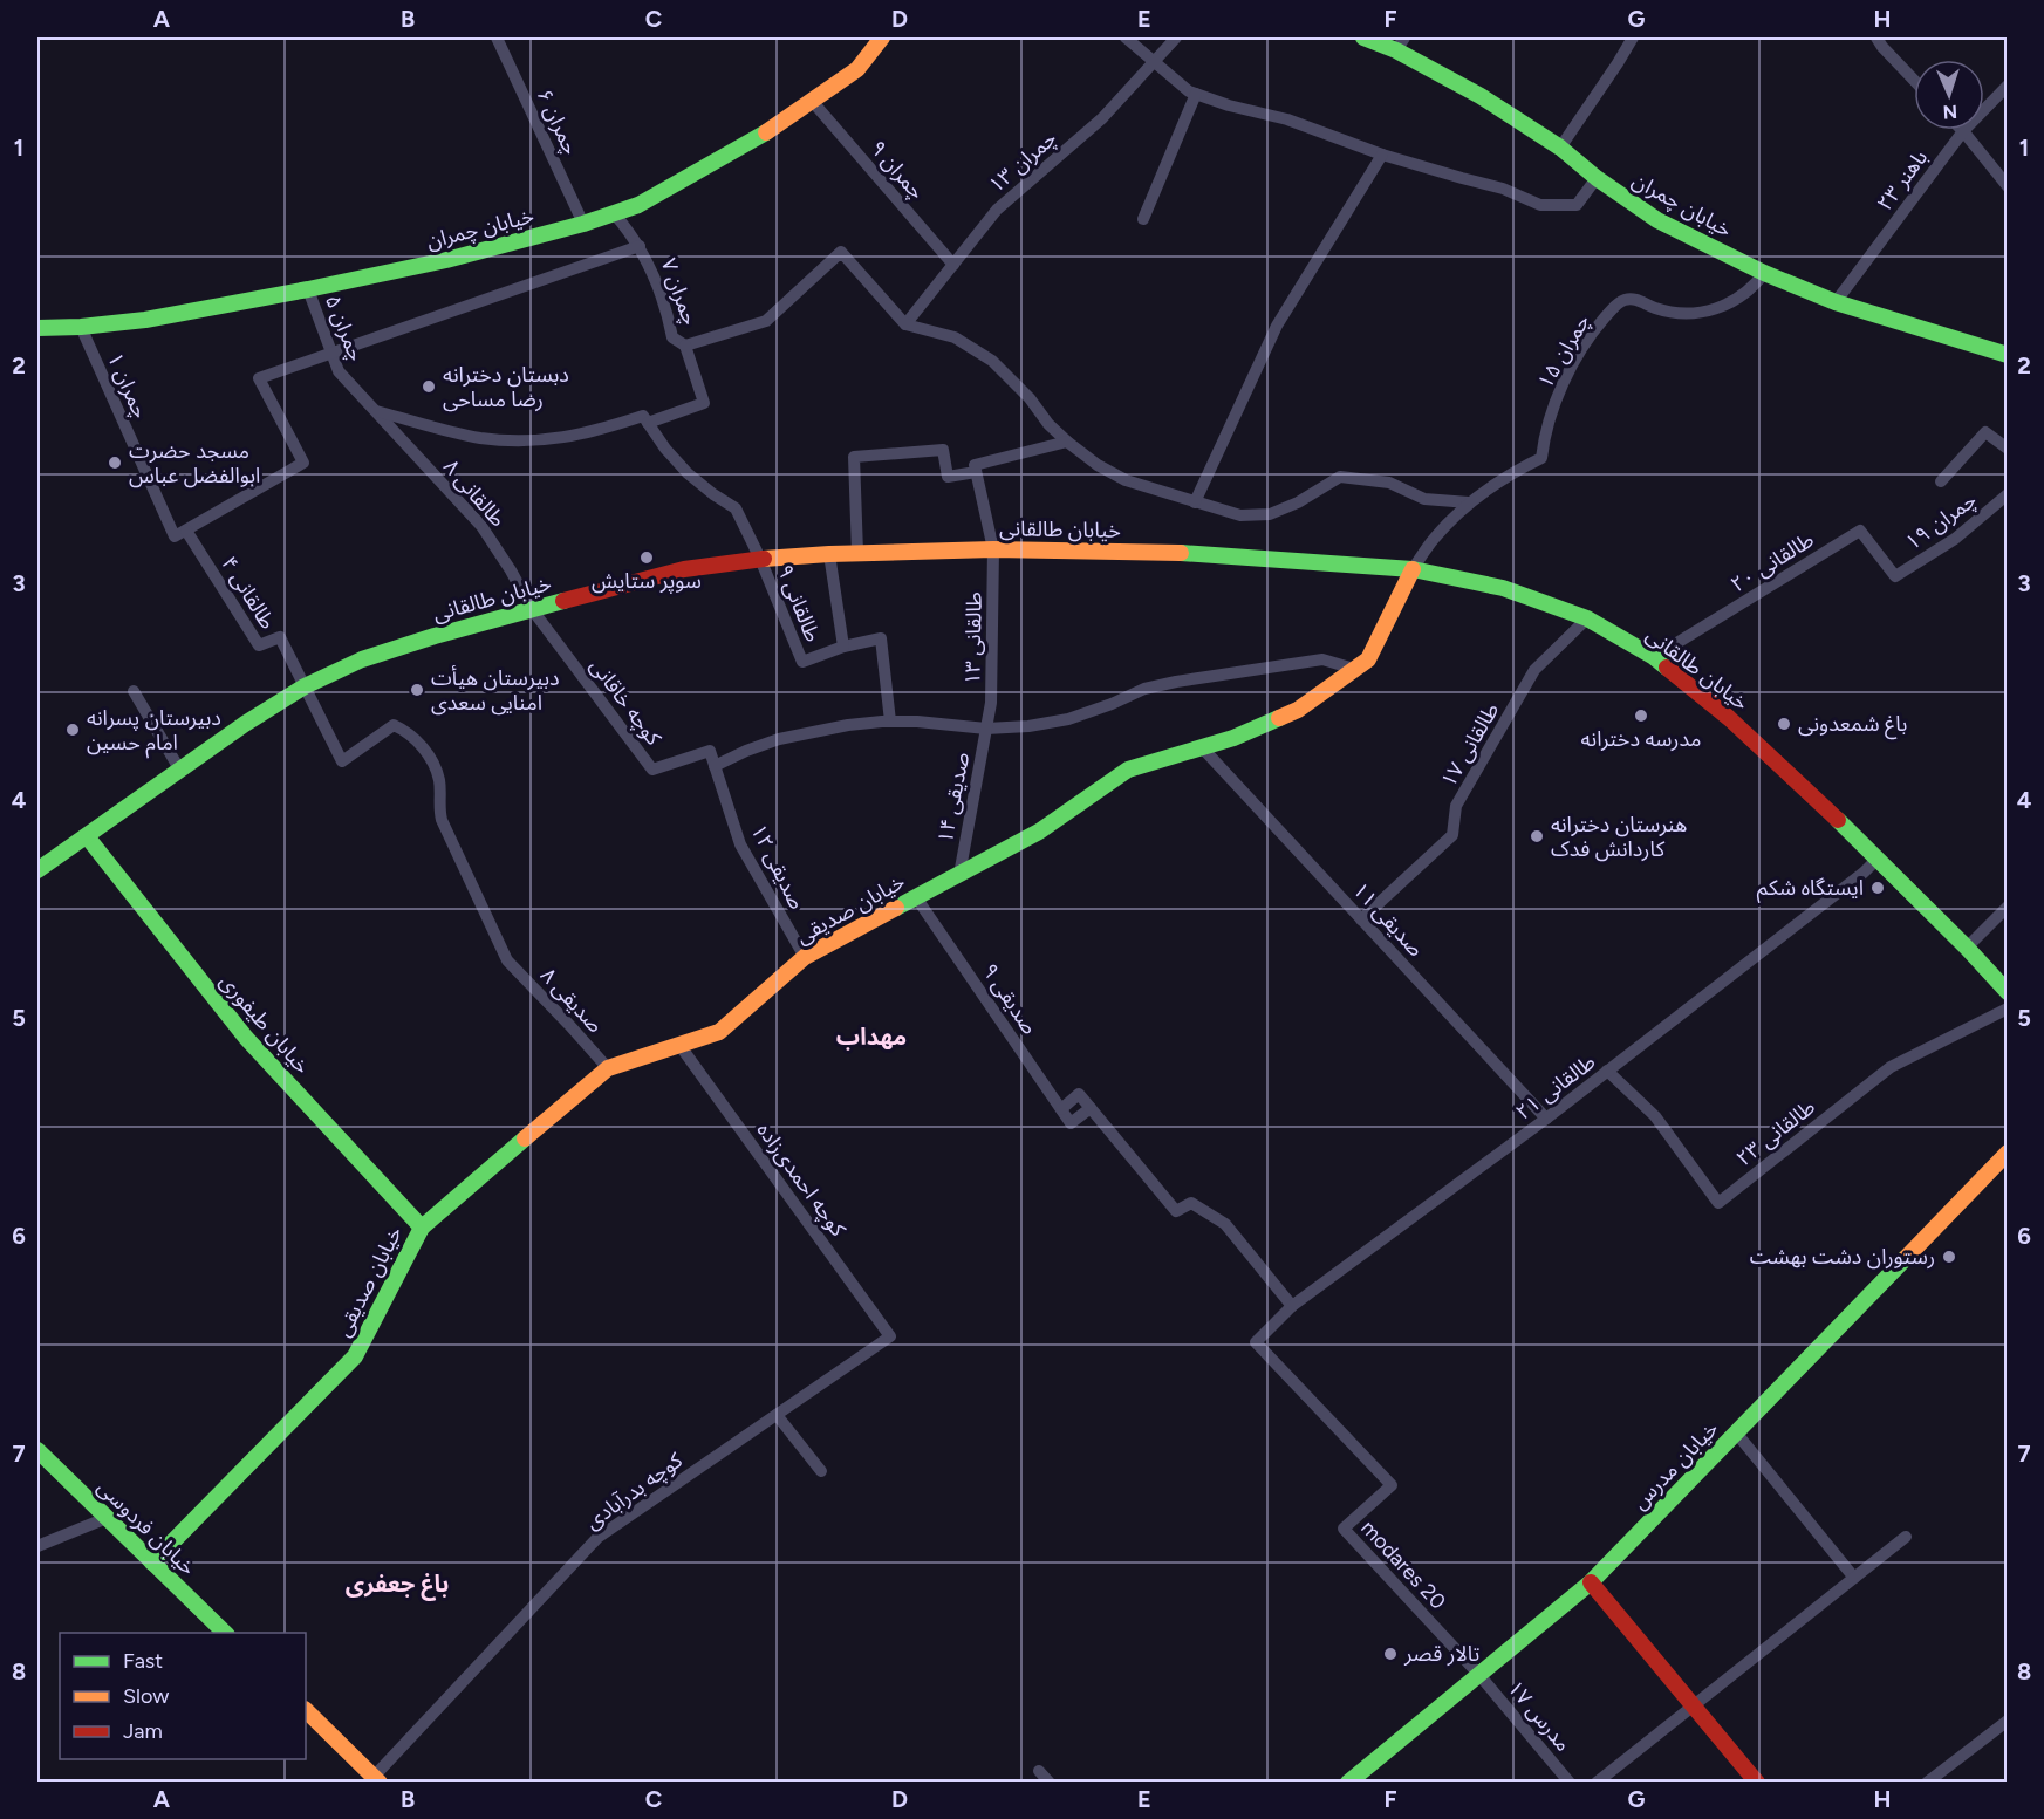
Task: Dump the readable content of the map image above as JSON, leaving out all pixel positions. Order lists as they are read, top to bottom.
{
  "streets": {
    "main road": [
      "خیابان چمران",
      "خیابان طالقانی",
      "خیابان صدیقی",
      "خیابان طیفوری",
      "خیابان مدرس",
      "خیابان فردوسی"
    ],
    "street": [
      "چمران ۶",
      "چمران ۱۳",
      "چمران ۹",
      "باهنر ۲۳",
      "چمران ۷",
      "چمران ۵",
      "چمران ۱۵",
      "چمران ۱",
      "طالقانی ۸",
      "چمران ۱۹",
      "طالقانی ۲۰",
      "طالقانی ۴",
      "طالقانی ۹",
      "طالقانی ۱۳",
      "کوچه خاقانی",
      "طالقانی ۱۷",
      "صدیقی ۱۴",
      "صدیقی ۱۲",
      "صدیقی ۱۱",
      "صدیقی ۹",
      "صدیقی ۸",
      "طالقانی ۲۱",
      "طالقانی ۲۳",
      "کوچه احمدی‌زاده",
      "کوچه بدرآبادی",
      "modares 20",
      "مدرس ۱۷"
    ]
  },
  "crossings": [
    ["چمران ۶", "خیابان چمران"],
    ["چمران ۱۳", "چمران ۹"],
    ["چمران ۹", "خیابان چمران"],
    ["باهنر ۲۳", "خیابان چمران"],
    ["خیابان چمران", "چمران ۷"],
    ["خیابان چمران", "چمران ۵"],
    ["خیابان چمران", "چمران ۱۵"],
    ["خیابان چمران", "چمران ۱"],
    ["چمران ۷", "طالقانی ۹"],
    ["چمران ۵", "طالقانی ۸"],
    ["چمران ۱", "طالقانی ۴"],
    ["طالقانی ۸", "خیابان طالقانی"],
    ["طالقانی ۸", "کوچه خاقانی"],
    ["چمران ۱۹", "طالقانی ۲۰"],
    ["خیابان طالقانی", "طالقانی ۲۰"],
    ["خیابان طالقانی", "طالقانی ۴"],
    ["خیابان طالقانی", "طالقانی ۹"],
    ["خیابان طالقانی", "طالقانی ۱۳"],
    ["خیابان طالقانی", "کوچه خاقانی"],
    ["خیابان طالقانی", "طالقانی ۱۷"],
    ["خیابان طالقانی", "خیابان صدیقی"],
    ["خیابان طالقانی", "صدیقی ۸"],
    ["خیابان طالقانی", "خیابان طیفوری"],
    ["خیابان طالقانی", "طالقانی ۲۱"],
    ["طالقانی ۴", "صدیقی ۸"],
    ["طالقانی ۱۳", "صدیقی ۱۴"],
    ["کوچه خاقانی", "صدیقی ۱۲"],
    ["طالقانی ۱۷", "صدیقی ۱۱"],
    ["صدیقی ۱۴", "خیابان صدیقی"],
    ["صدیقی ۱۲", "خیابان صدیقی"],
    ["خیابان صدیقی", "صدیقی ۱۱"],
    ["خیابان صدیقی", "صدیقی ۹"],
    ["خیابان صدیقی", "صدیقی ۸"],
    ["خیابان صدیقی", "خیابان طیفوری"],
    ["خیابان صدیقی", "کوچه احمدی‌زاده"],
    ["خیابان صدیقی", "خیابان فردوسی"],
    ["صدیقی ۱۱", "طالقانی ۲۱"],
    ["طالقانی ۲۱", "طالقانی ۲۳"],
    ["طالقانی ۲۱", "modares 20"],
    ["کوچه احمدی‌زاده", "کوچه بدرآبادی"],
    ["خیابان مدرس", "modares 20"],
    ["خیابان مدرس", "مدرس ۱۷"],
    ["modares 20", "مدرس ۱۷"]
  ],
  "districts": ["مهداب", "باغ جعفری"],
  "places": [
    "دبستان دخترانه رضا مساحی",
    "مسجد حضرت ابوالفضل عباس",
    "سوپر ستایش",
    "دبیرستان هیأت امنایی سعدی",
    "مدرسه دخترانه",
    "باغ شمعدونی",
    "دبیرستان پسرانه امام حسین",
    "هنرستان دخترانه کاردانش فدک",
    "ایستگاه شکم",
    "رستوران دشت بهشت",
    "تالار قصر"
  ],
  "legend": ["Fast", "Slow", "Jam"],
  "north": "bottom",
  "grid": {
    "columns": [
      "A",
      "B",
      "C",
      "D",
      "E",
      "F",
      "G",
      "H"
    ],
    "rows": [
      "1",
      "2",
      "3",
      "4",
      "5",
      "6",
      "7",
      "8"
    ]
  }
}
